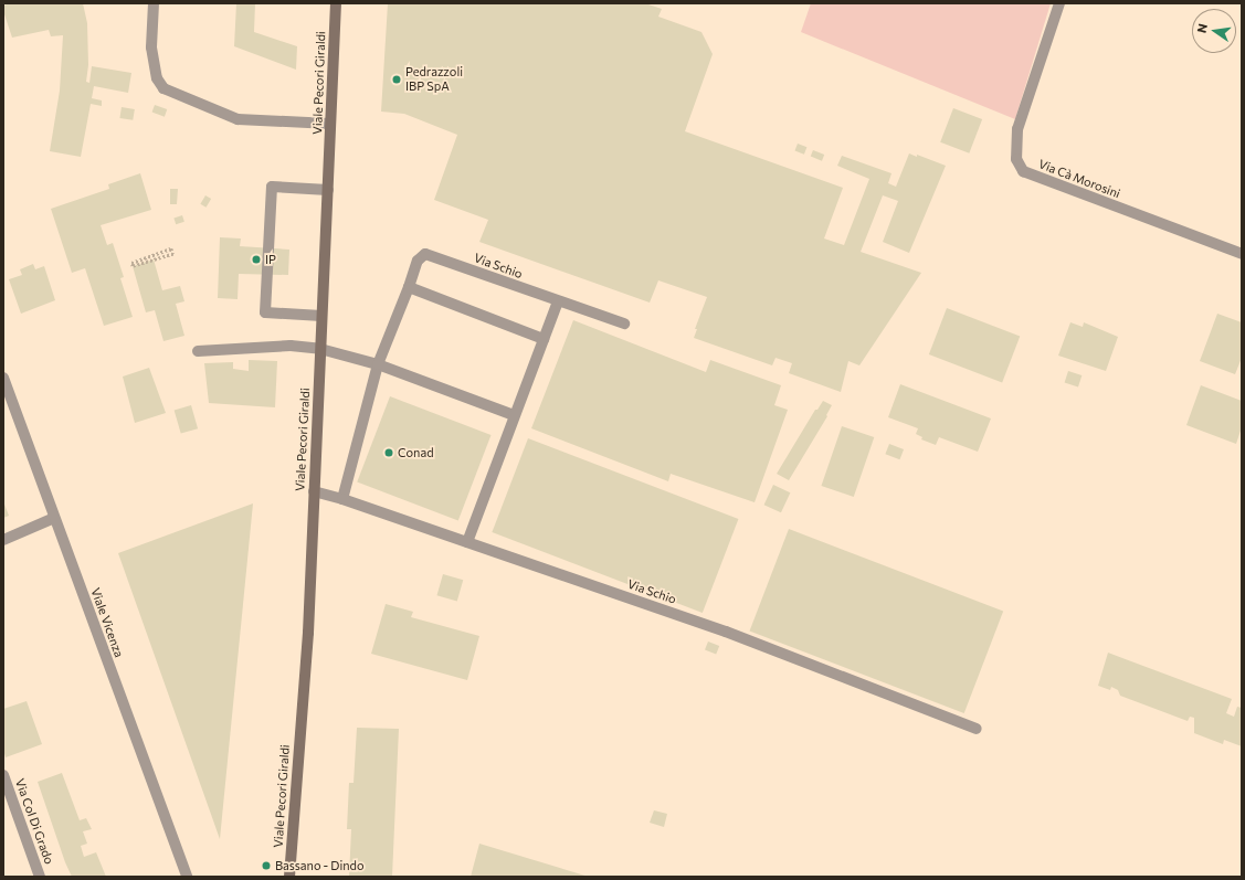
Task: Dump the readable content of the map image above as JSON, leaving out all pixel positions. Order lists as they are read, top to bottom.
{
  "streets": {
    "main road": ["Viale Pecori Giraldi"],
    "street": [
      "Via Cà Morosini",
      "Via Schio",
      "Viale Vicenza",
      "Via Col Di Grado"
    ]
  },
  "crossings": [
    ["Viale Pecori Giraldi", "Via Schio"]
  ],
  "places": [
    "Pedrazzoli IBP SpA",
    "IP",
    "Conad",
    "Bassano - Dindo"
  ],
  "north": "left"
}
